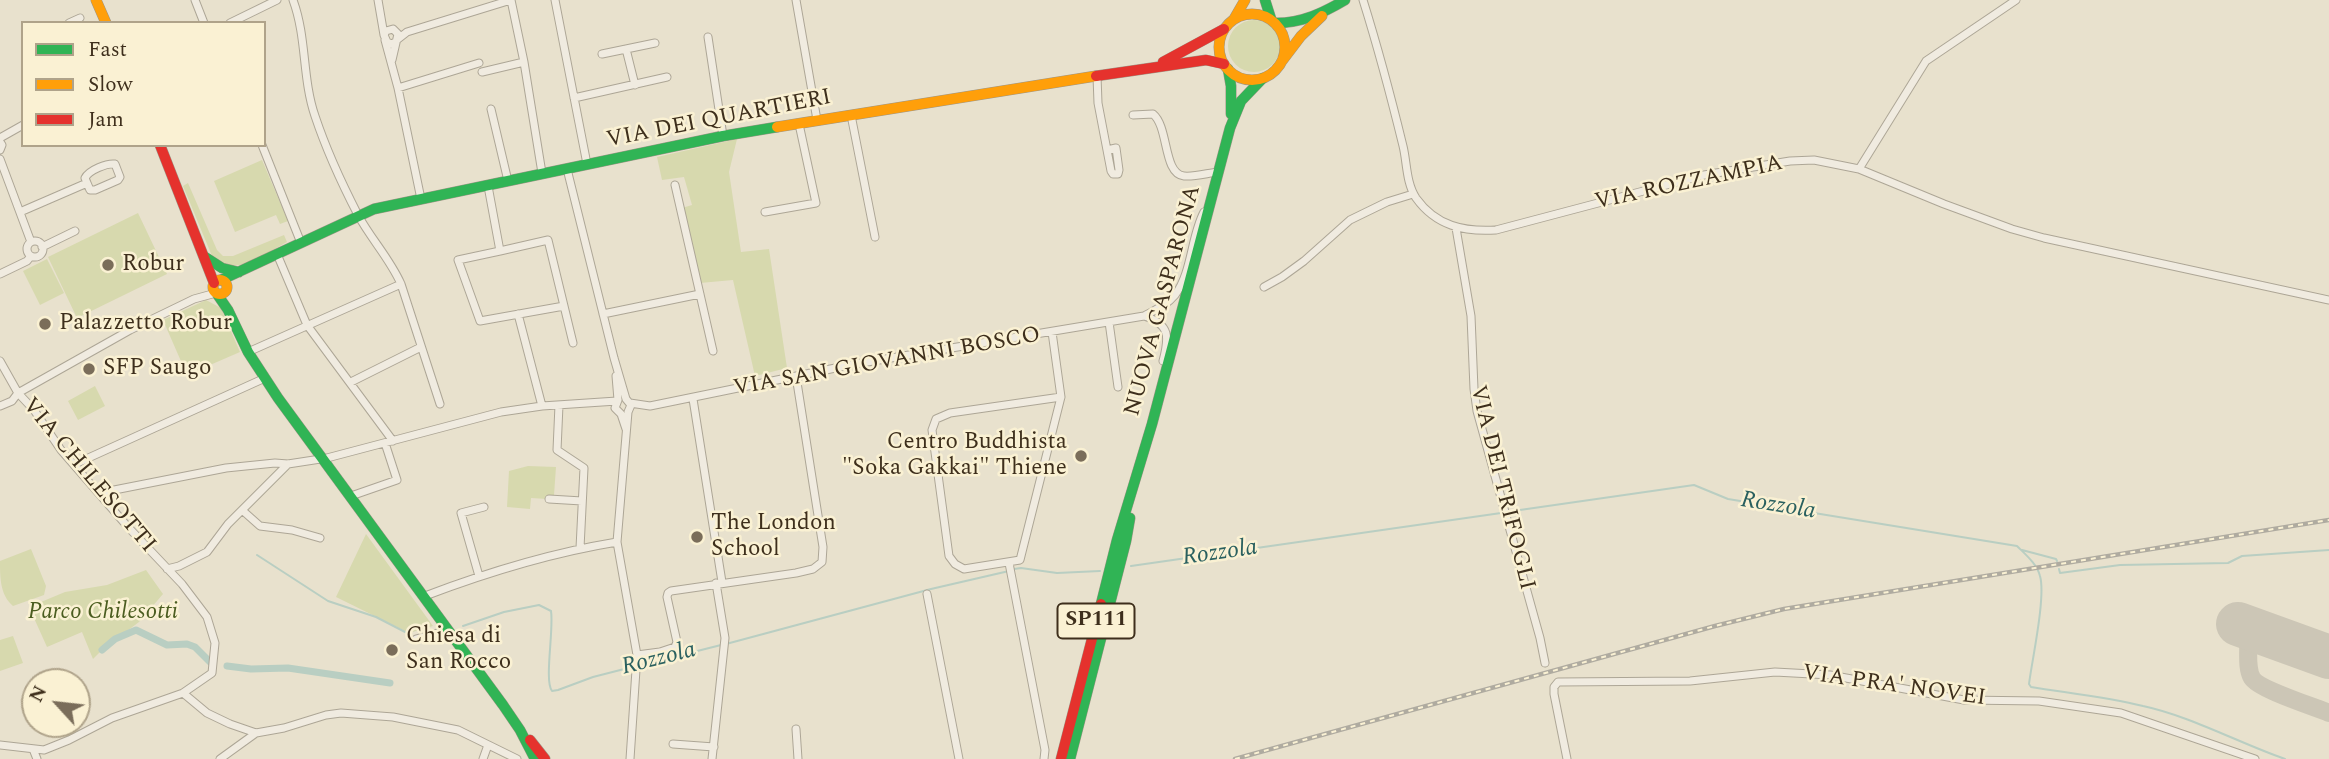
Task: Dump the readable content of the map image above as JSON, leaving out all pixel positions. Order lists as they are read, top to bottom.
{
  "streets": {
    "main road": ["VIA DEI QUARTIERI", "NUOVA GASPARONA", "SP111"],
    "street": [
      "VIA ROZZAMPIA",
      "VIA SAN GIOVANNI BOSCO",
      "VIA CHILESOTTI",
      "VIA DEI TRIFOGLI",
      "VIA PRA' NOVEI"
    ]
  },
  "crossings": [
    ["VIA DEI QUARTIERI", "NUOVA GASPARONA"],
    ["VIA DEI QUARTIERI", "VIA CHILESOTTI"],
    ["VIA ROZZAMPIA", "VIA DEI TRIFOGLI"]
  ],
  "water": ["Rozzola"],
  "parks": ["Parco Chilesotti"],
  "places": [
    "Robur",
    "Palazzetto Robur",
    "SFP Saugo",
    "Centro Buddhista \"Soka Gakkai\" Thiene",
    "The London School",
    "Chiesa di San Rocco"
  ],
  "legend": ["Fast", "Slow", "Jam"],
  "north": "top left"
}
